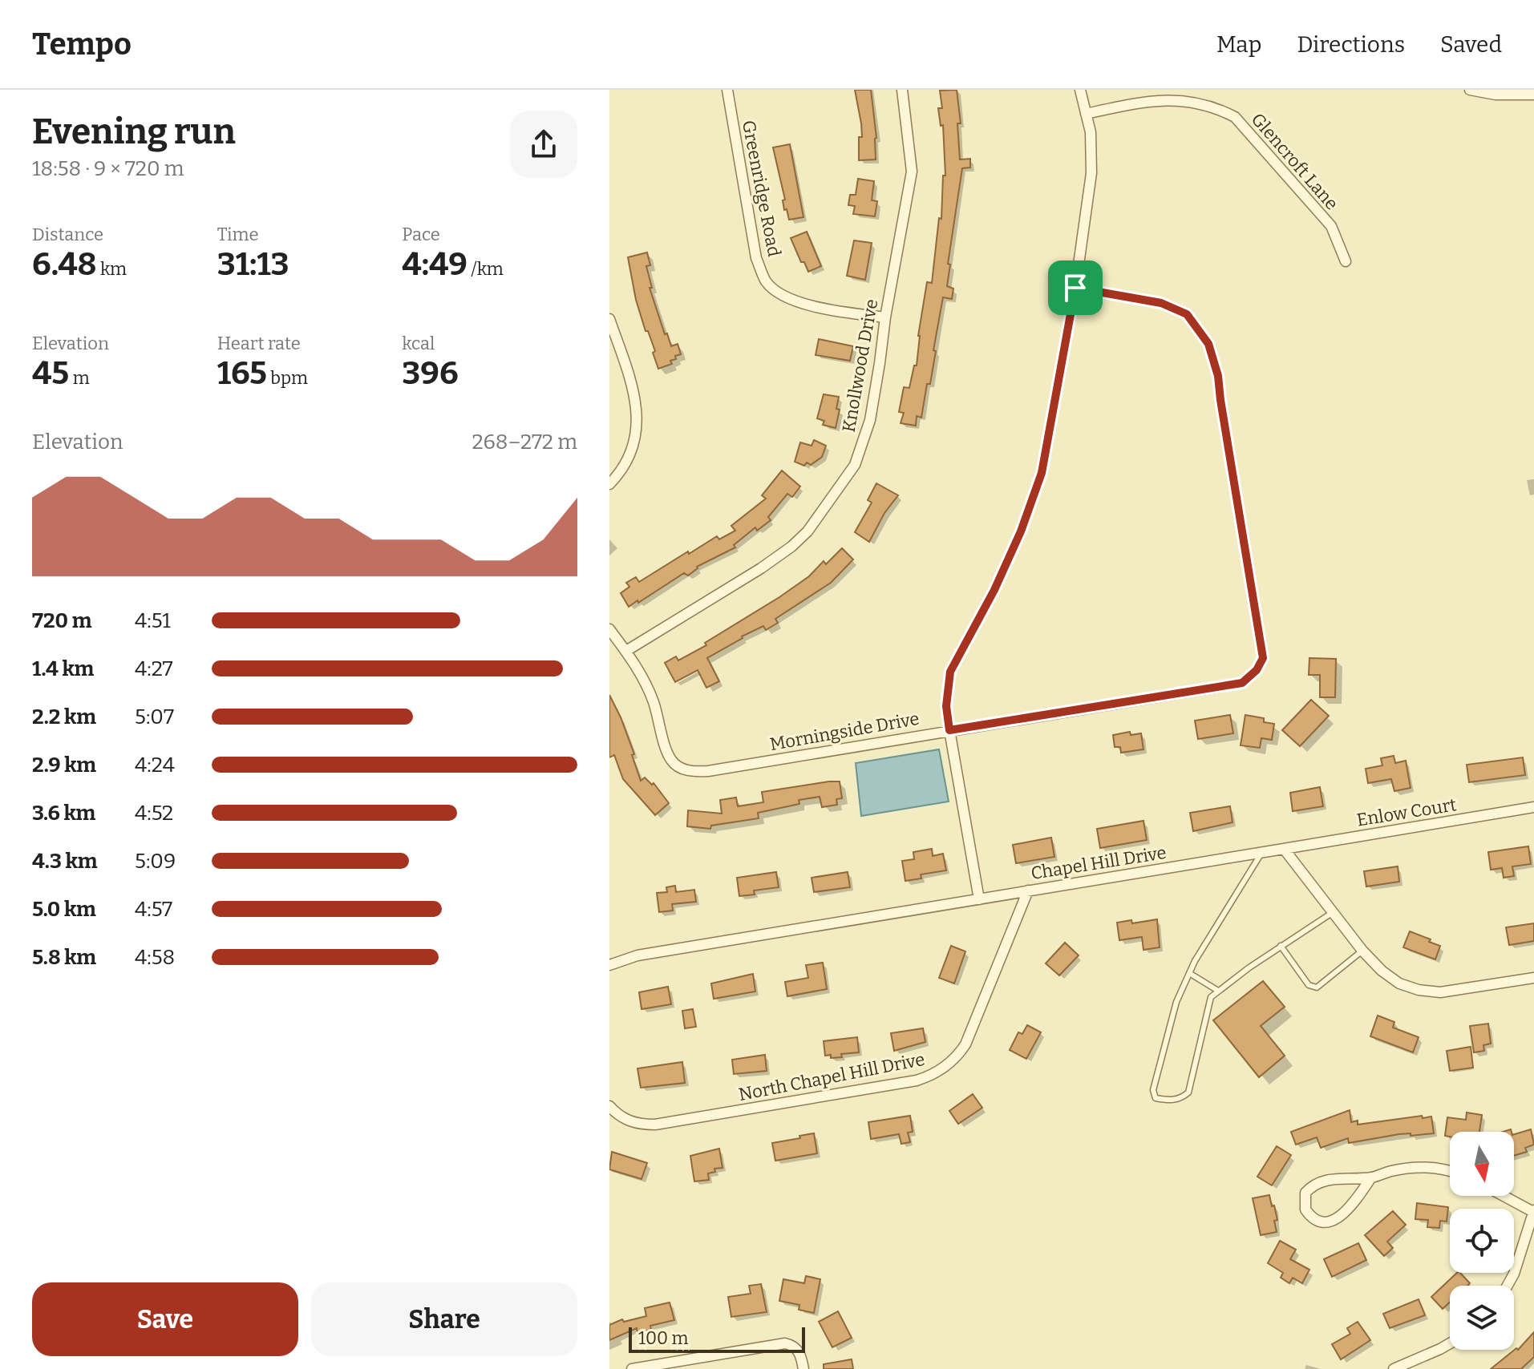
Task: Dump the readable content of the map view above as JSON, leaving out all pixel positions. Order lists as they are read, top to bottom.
{
  "streets": {
    "street": [
      "Glencroft Lane",
      "Greenridge Road",
      "Knollwood Drive",
      "Morningside Drive",
      "Enlow Court",
      "Chapel Hill Drive",
      "North Chapel Hill Drive"
    ]
  },
  "crossings": [
    ["Greenridge Road", "Knollwood Drive"],
    ["Knollwood Drive", "Morningside Drive"],
    ["Enlow Court", "Chapel Hill Drive"],
    ["Chapel Hill Drive", "North Chapel Hill Drive"]
  ],
  "scale_bar": "100 m",
  "north": "bottom",
  "page": {
    "header": "Tempo",
    "nav": ["Map", "Directions", "Saved"],
    "heading": ["Evening run", "18:58 · 9 × 720 m"],
    "stats": [
      ["Distance", "6.48 km"],
      ["Time", "31:13"],
      ["Pace", "4:49 /km"],
      ["Elevation", "45 m"],
      ["Heart rate", "165 bpm"],
      ["kcal", "396"]
    ],
    "chart": ["Elevation", "268–272 m"],
    "list": [
      {
        "name": "720 m",
        "note": "4:51"
      },
      {
        "name": "1.4 km",
        "note": "4:27"
      },
      {
        "name": "2.2 km",
        "note": "5:07"
      },
      {
        "name": "2.9 km",
        "note": "4:24"
      },
      {
        "name": "3.6 km",
        "note": "4:52"
      },
      {
        "name": "4.3 km",
        "note": "5:09"
      },
      {
        "name": "5.0 km",
        "note": "4:57"
      },
      {
        "name": "5.8 km",
        "note": "4:58"
      }
    ],
    "buttons": ["Save", "Share"],
    "scale": "100 m"
  }
}
